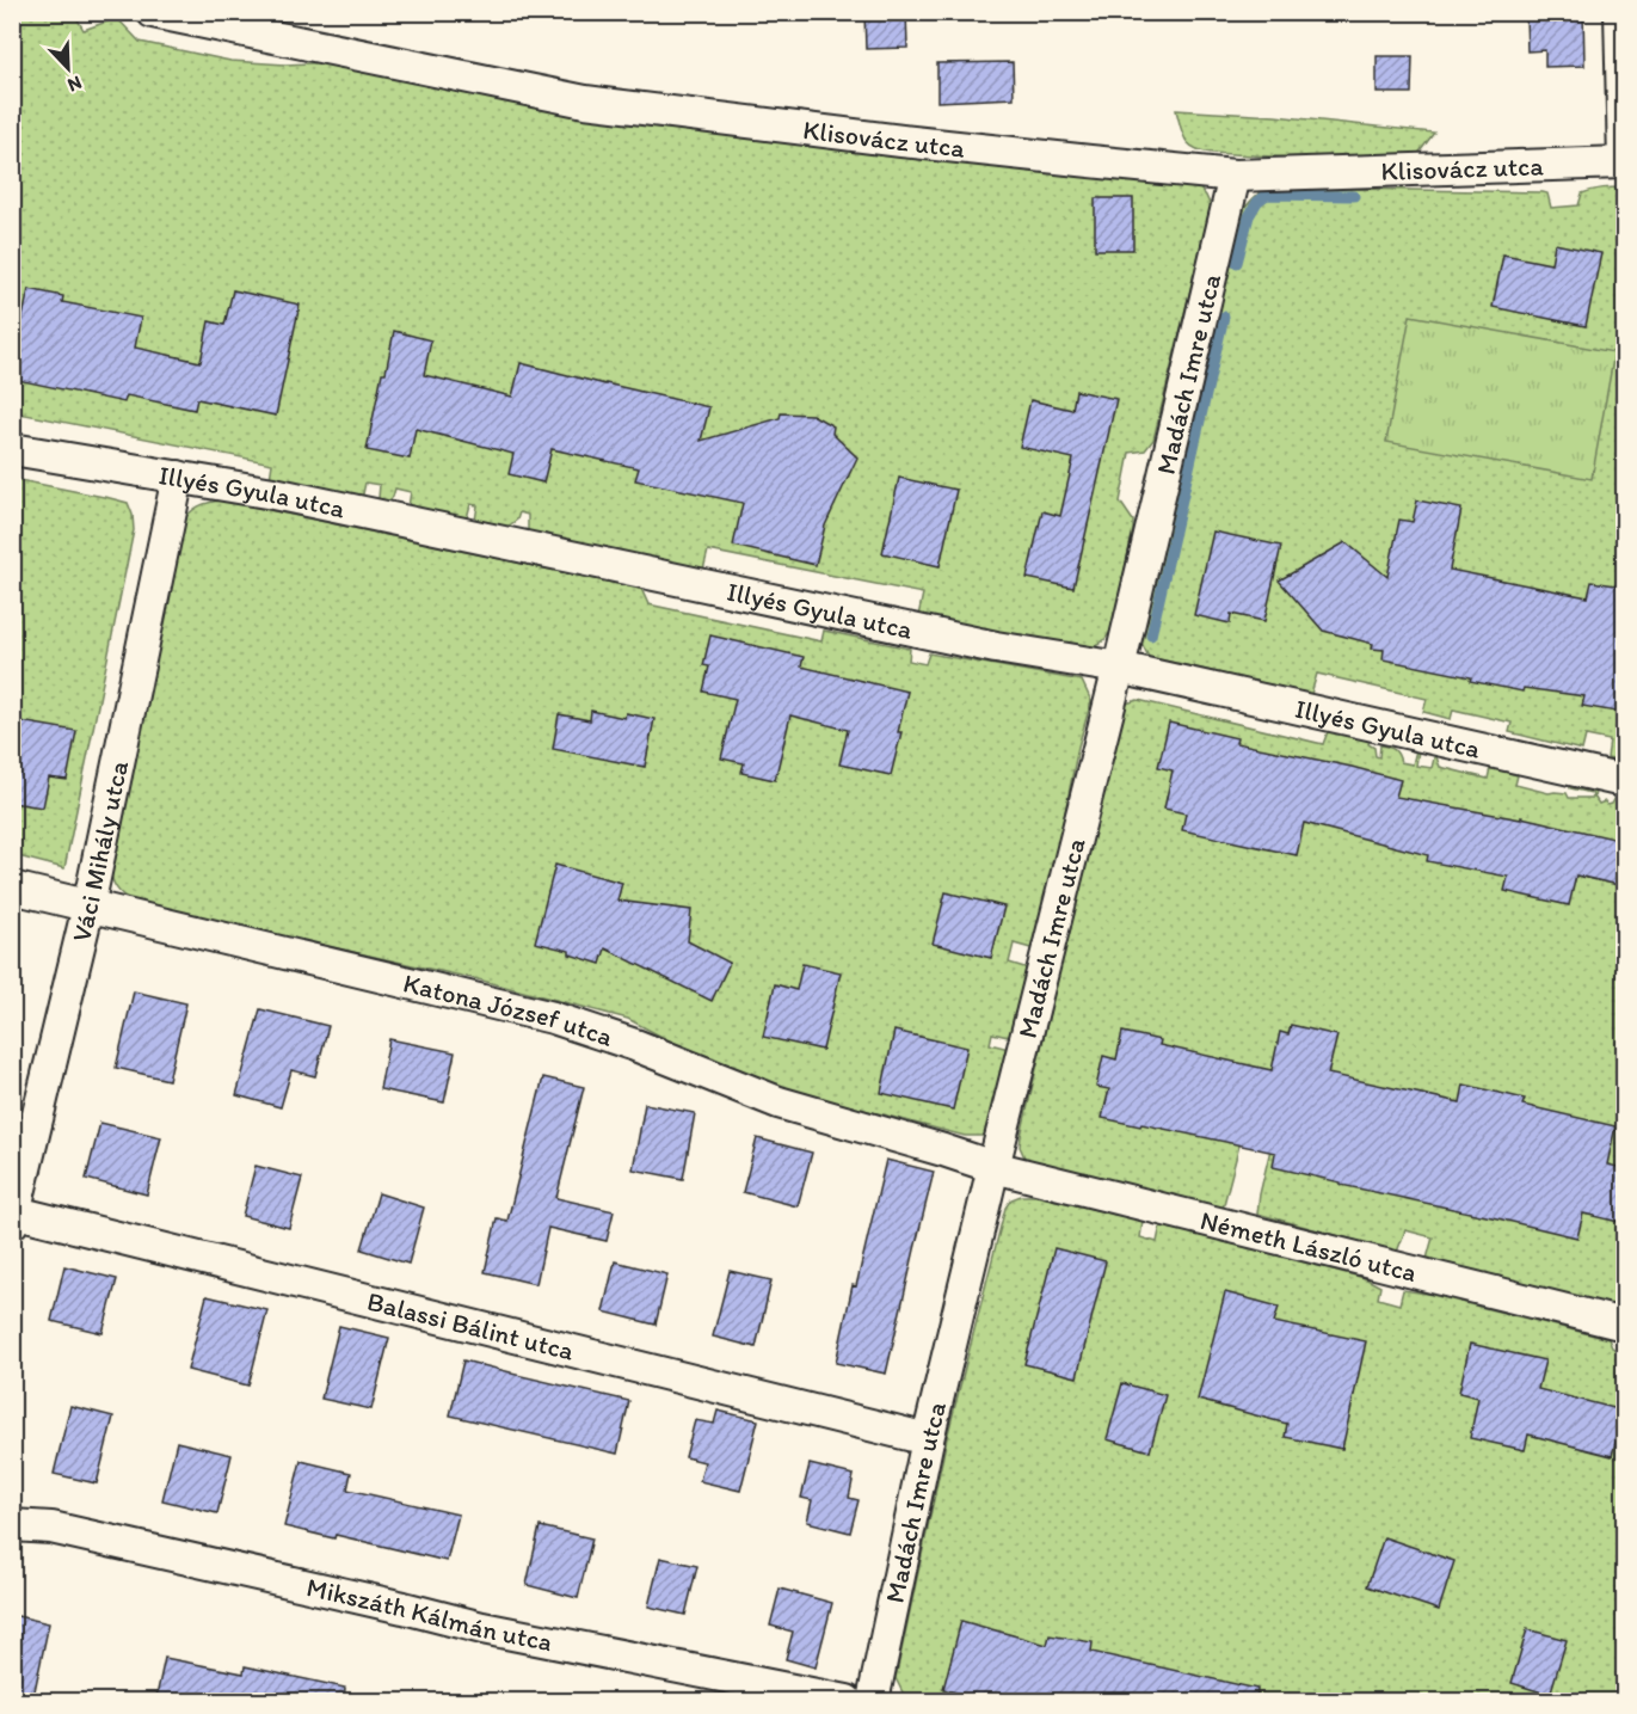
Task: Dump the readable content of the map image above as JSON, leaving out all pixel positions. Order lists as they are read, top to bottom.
{
  "streets": {
    "street": [
      "Klisovácz utca",
      "Madách Imre utca",
      "Illyés Gyula utca",
      "Váci Mihály utca",
      "Katona József utca",
      "Németh László utca",
      "Balassi Bálint utca",
      "Mikszáth Kálmán utca"
    ]
  },
  "crossings": [
    ["Klisovácz utca", "Madách Imre utca"],
    ["Madách Imre utca", "Illyés Gyula utca"],
    ["Madách Imre utca", "Katona József utca"],
    ["Madách Imre utca", "Németh László utca"],
    ["Madách Imre utca", "Balassi Bálint utca"],
    ["Illyés Gyula utca", "Váci Mihály utca"],
    ["Váci Mihály utca", "Katona József utca"],
    ["Váci Mihály utca", "Balassi Bálint utca"],
    ["Katona József utca", "Németh László utca"]
  ],
  "north": "bottom right"
}
